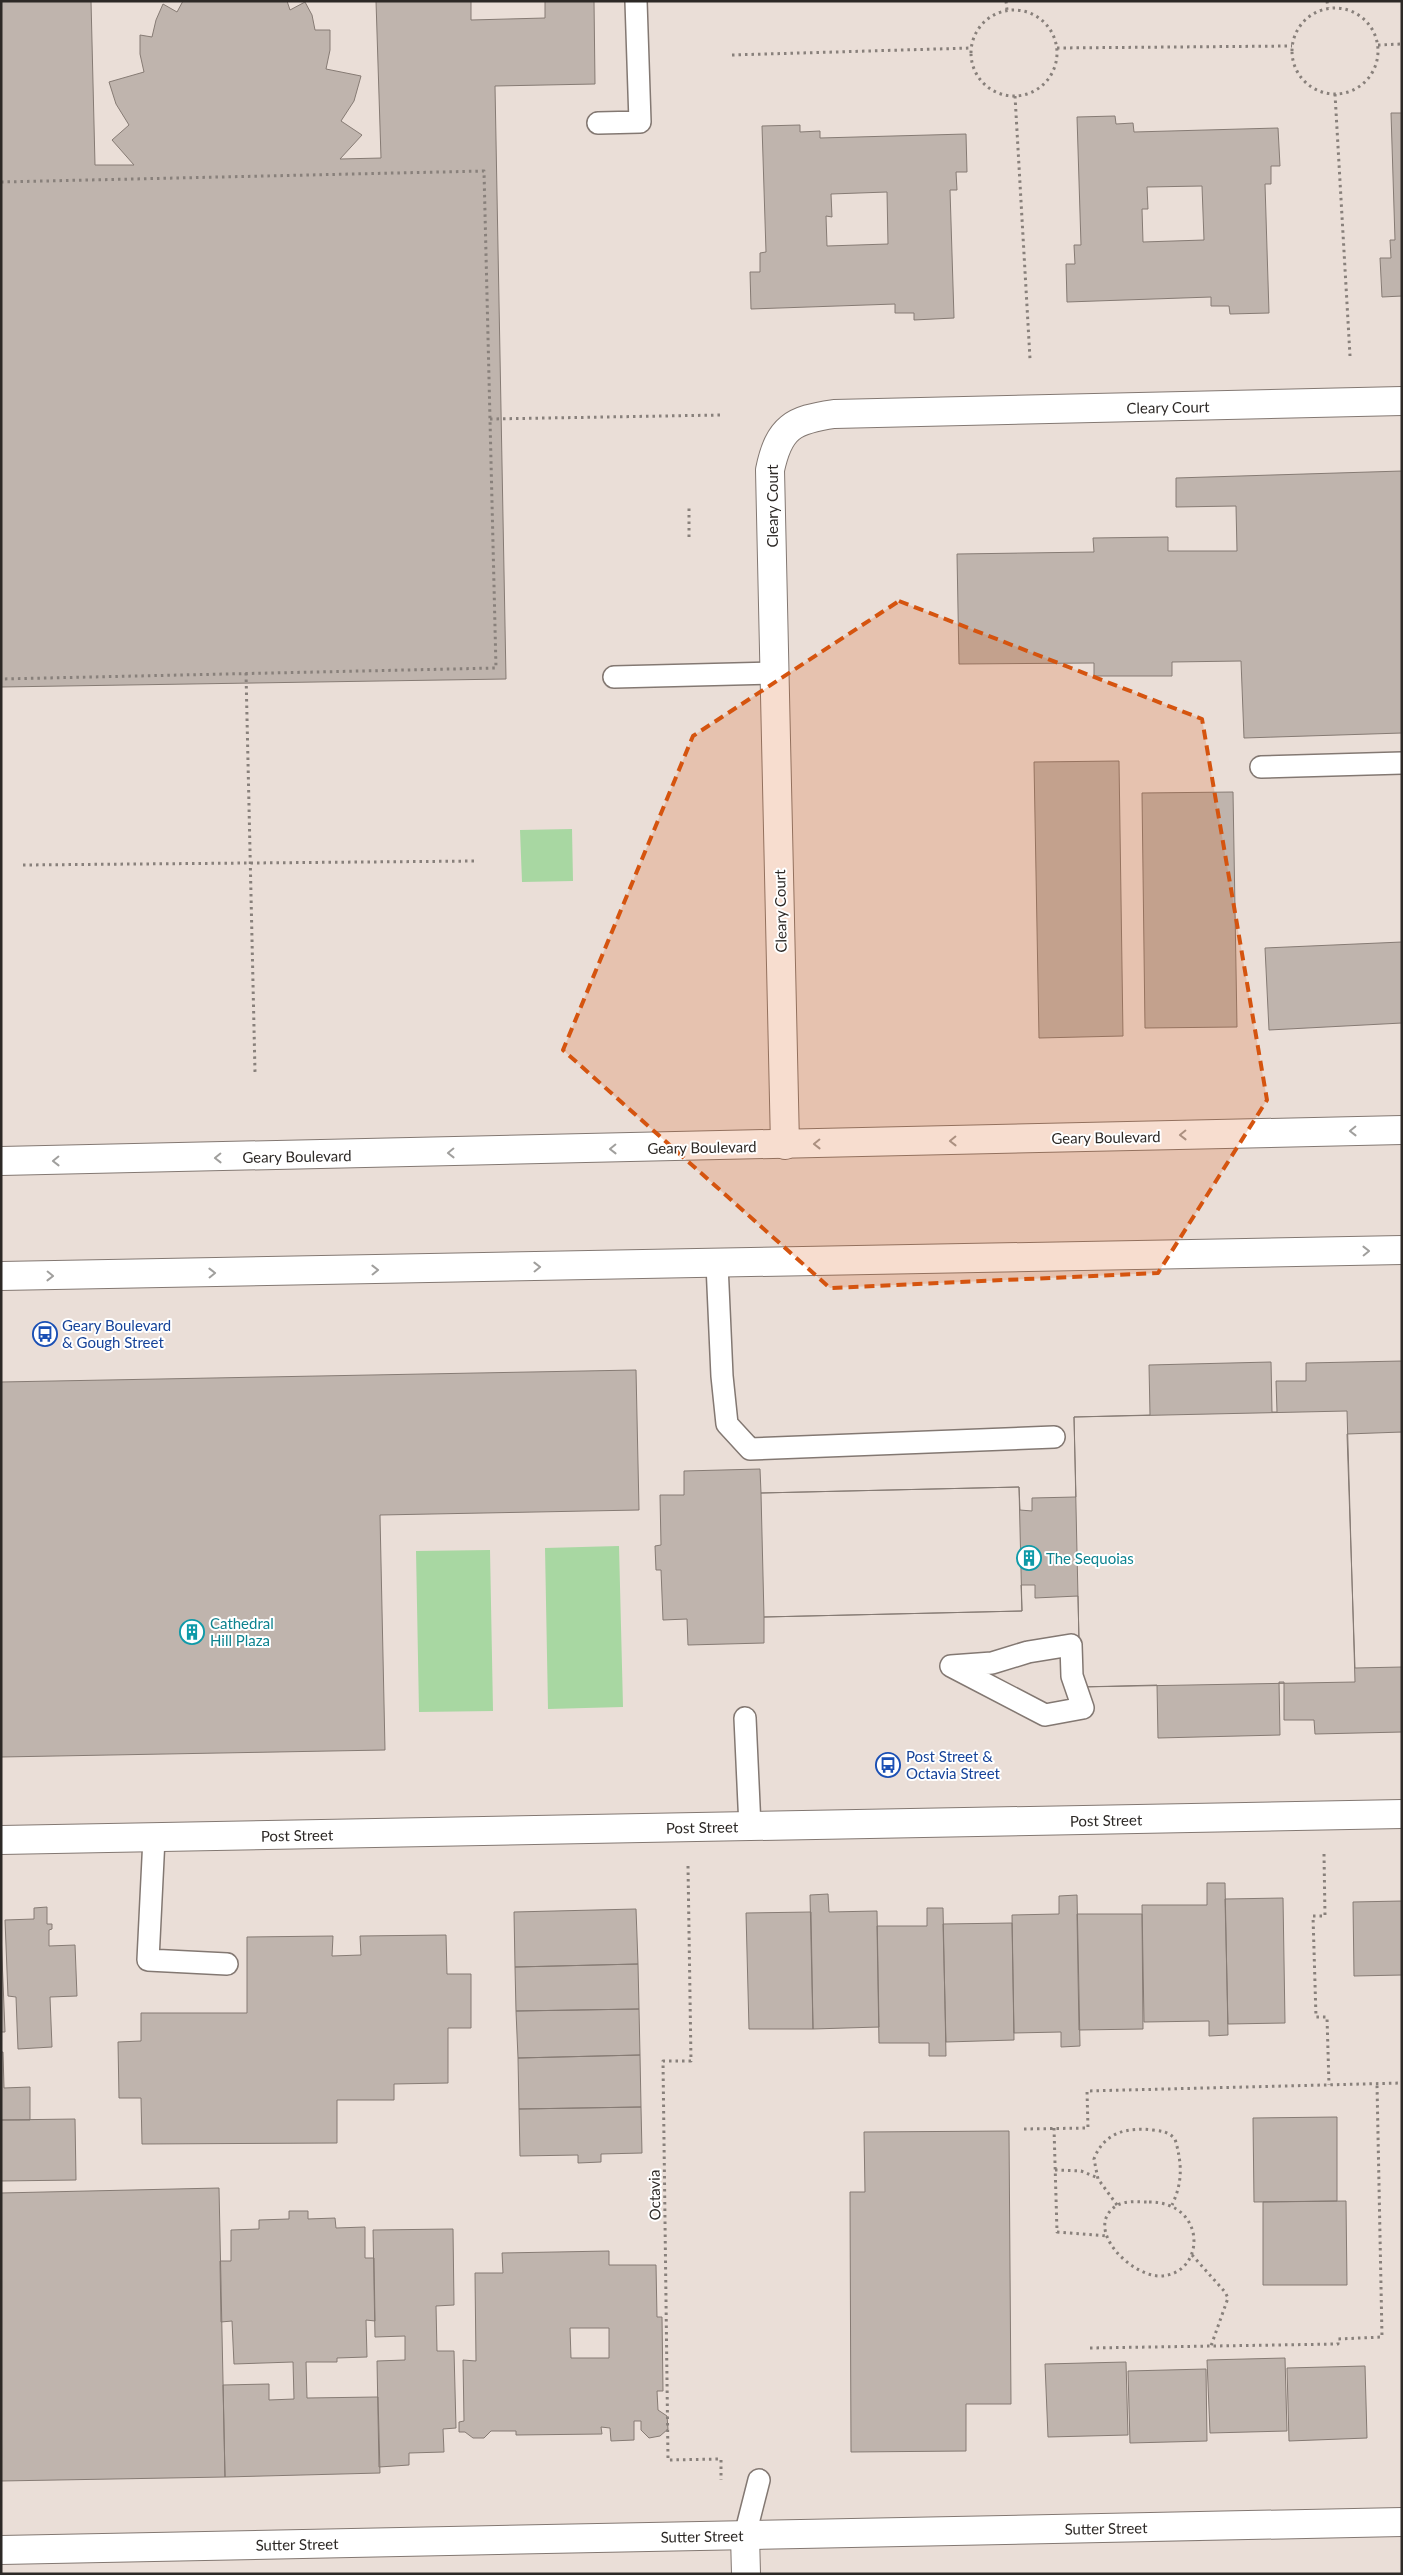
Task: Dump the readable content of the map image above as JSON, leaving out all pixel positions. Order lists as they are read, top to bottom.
{
  "streets": {
    "street": [
      "Cleary Court",
      "Geary Boulevard",
      "Post Street",
      "Sutter Street"
    ],
    "path": ["Octavia"]
  },
  "crossings": [
    ["Cleary Court", "Geary Boulevard"],
    ["Post Street", "Octavia"],
    ["Octavia", "Sutter Street"]
  ],
  "places": {
    "bus stop": ["Geary Boulevard & Gough Street", "Post Street & Octavia Street"],
    "building": ["The Sequoias", "Cathedral Hill Plaza"]
  }
}
